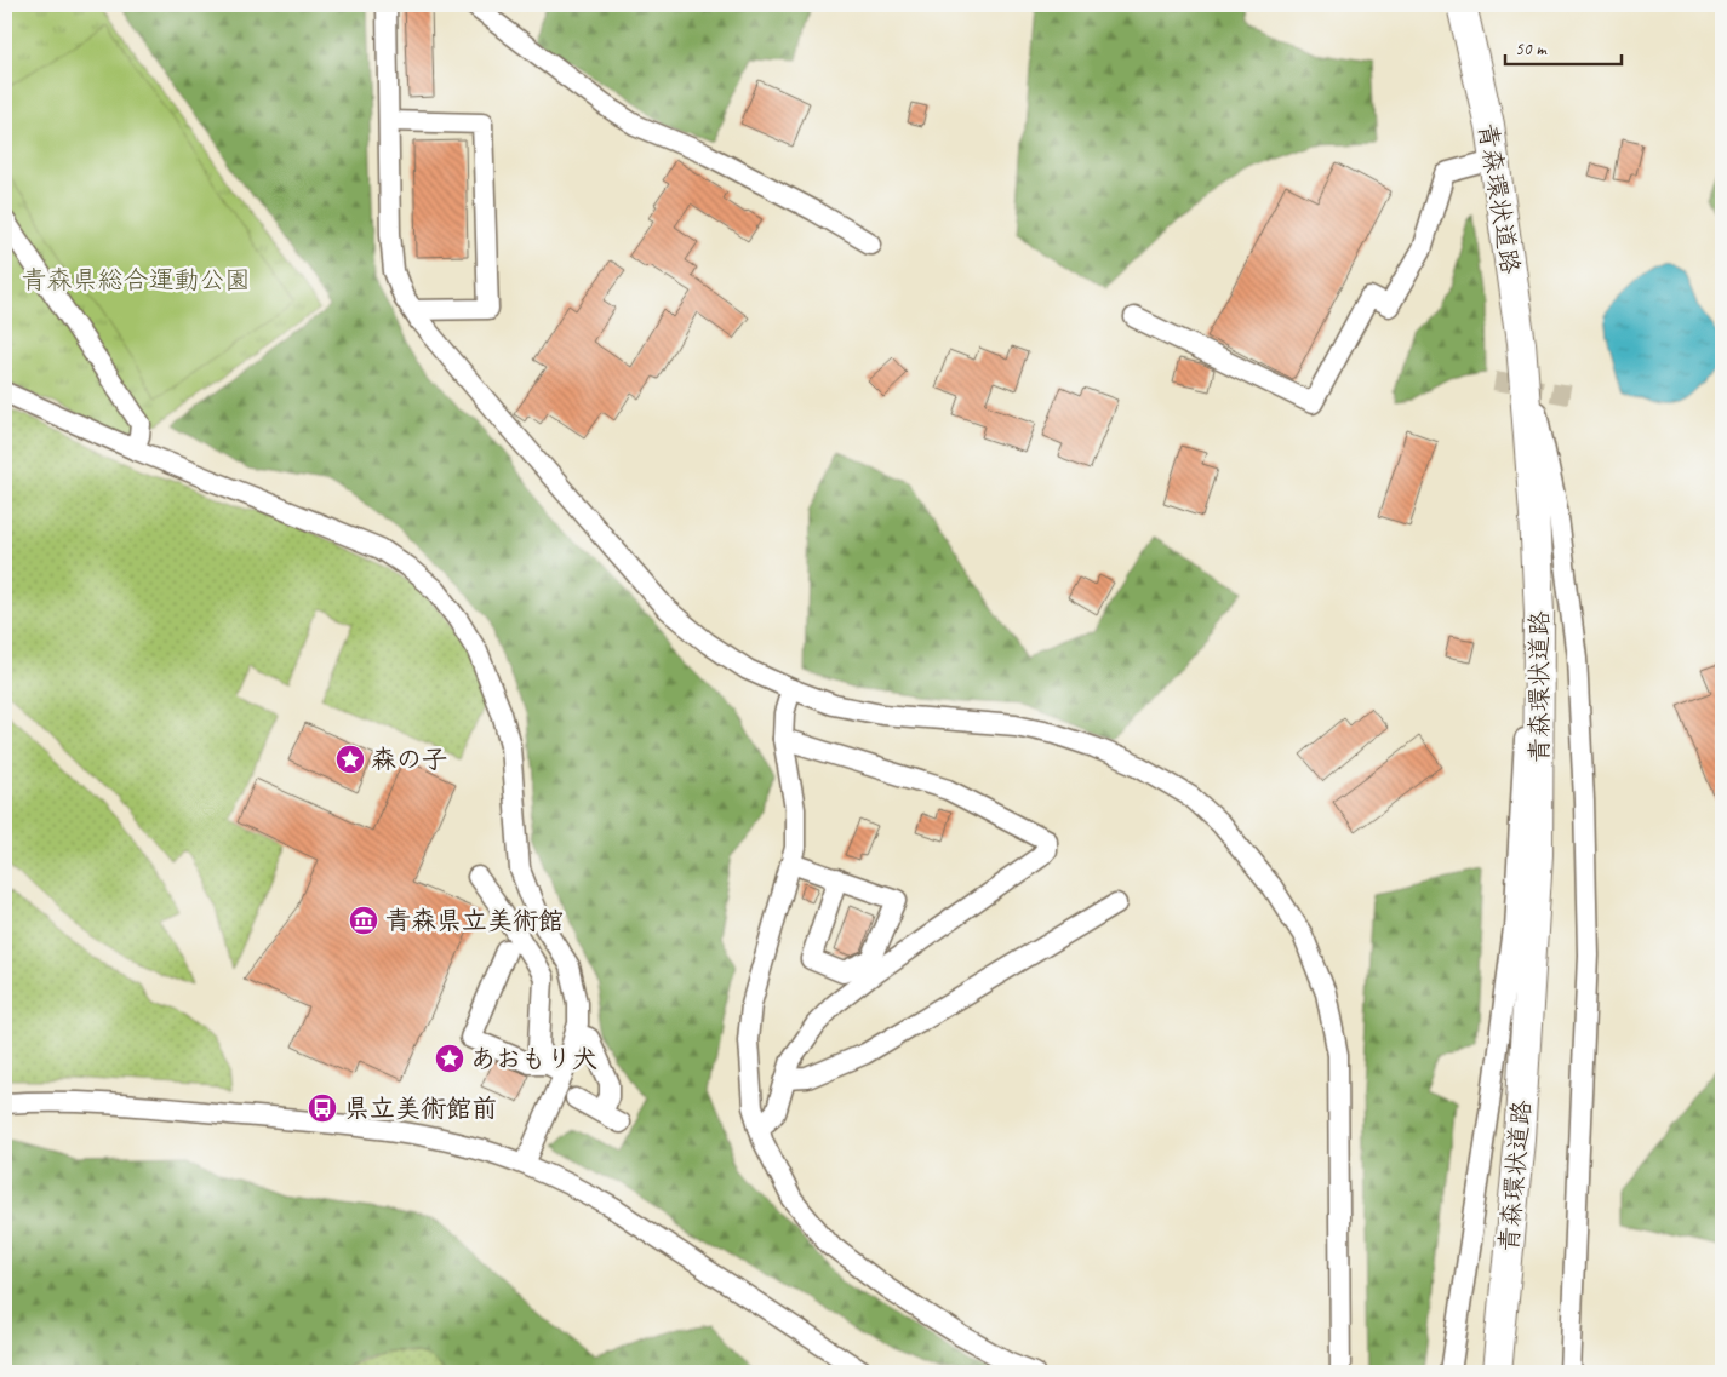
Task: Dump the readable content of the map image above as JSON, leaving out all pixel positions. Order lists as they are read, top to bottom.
{
  "streets": {
    "highway": ["青森環状道路"]
  },
  "parks": ["青森県総合運動公園"],
  "places": {
    "place": ["森の子", "あおもり犬"],
    "museum": ["青森県立美術館"],
    "bus stop": ["県立美術館前"]
  },
  "scale_bar": "50 m"
}
